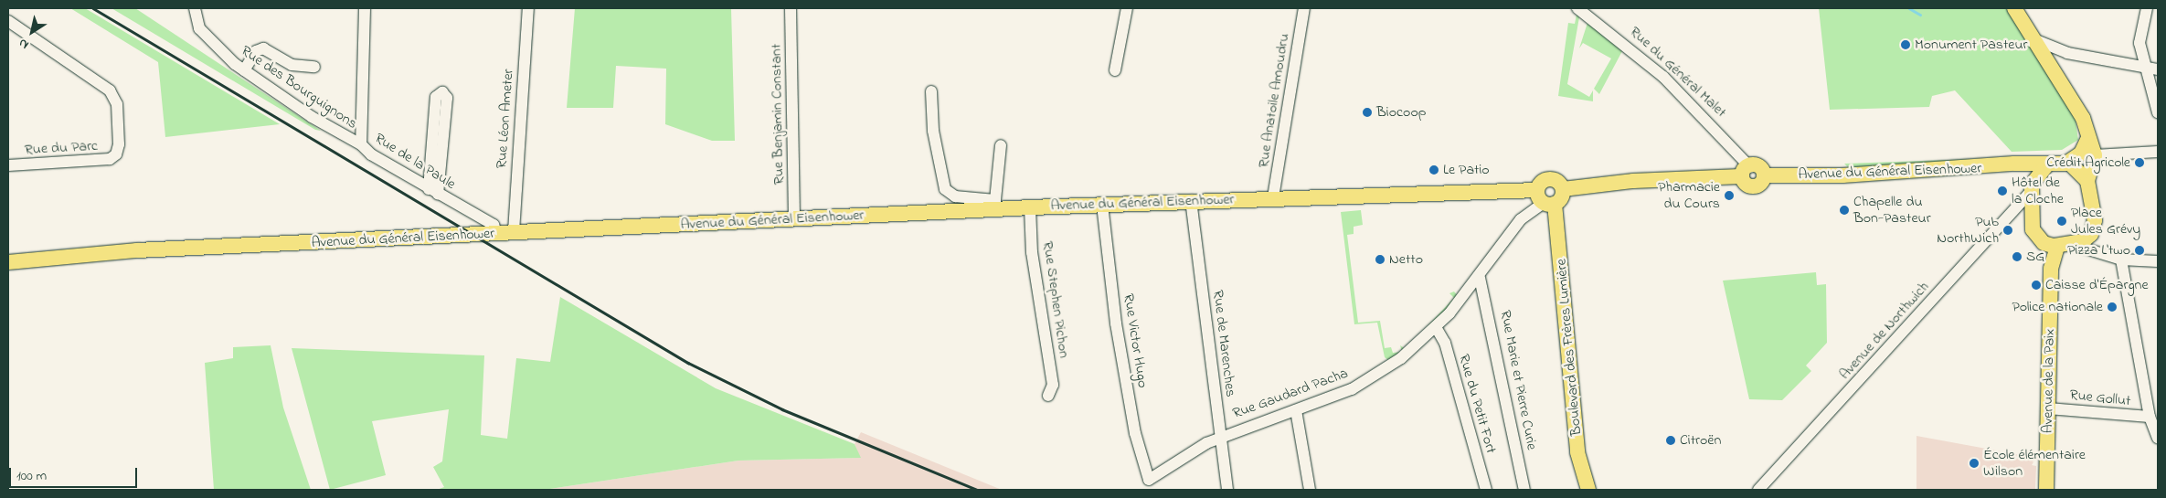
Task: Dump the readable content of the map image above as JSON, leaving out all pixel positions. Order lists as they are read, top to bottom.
{
  "streets": {
    "main road": ["Avenue du Général Eisenhower", "Boulevard des Frères Lumière", "Avenue de la Paix"],
    "street": [
      "Rue du Général Malet",
      "Rue des Bourguignons",
      "Rue Anatoile Amoudru",
      "Rue Benjamin Constant",
      "Rue Léon Ameter",
      "Rue du Parc",
      "Rue de la Paule",
      "Rue Stephen Pichon",
      "Avenue de Northwich",
      "Rue Victor Hugo",
      "Rue de Marenches",
      "Rue Marie et Pierre Curie",
      "Rue Gaudard Pacha",
      "Rue Gollut",
      "Rue du Petit Fort"
    ]
  },
  "crossings": [
    ["Rue du Général Malet", "Avenue du Général Eisenhower"],
    ["Rue des Bourguignons", "Rue de la Paule"],
    ["Rue Anatoile Amoudru", "Avenue du Général Eisenhower"],
    ["Rue Benjamin Constant", "Avenue du Général Eisenhower"],
    ["Rue Léon Ameter", "Avenue du Général Eisenhower"],
    ["Rue de la Paule", "Avenue du Général Eisenhower"],
    ["Avenue du Général Eisenhower", "Rue Stephen Pichon"],
    ["Avenue du Général Eisenhower", "Avenue de Northwich"],
    ["Avenue du Général Eisenhower", "Rue Victor Hugo"],
    ["Avenue du Général Eisenhower", "Rue de Marenches"],
    ["Avenue du Général Eisenhower", "Boulevard des Frères Lumière"],
    ["Avenue du Général Eisenhower", "Avenue de la Paix"],
    ["Avenue du Général Eisenhower", "Rue Gaudard Pacha"],
    ["Avenue de Northwich", "Avenue de la Paix"],
    ["Rue Victor Hugo", "Rue Gaudard Pacha"],
    ["Rue de Marenches", "Rue Gaudard Pacha"],
    ["Boulevard des Frères Lumière", "Rue Gaudard Pacha"],
    ["Rue Marie et Pierre Curie", "Rue Gaudard Pacha"],
    ["Avenue de la Paix", "Rue Gollut"],
    ["Rue Gaudard Pacha", "Rue du Petit Fort"]
  ],
  "places": [
    "Monument Pasteur",
    "Biocoop",
    "Crédit Agricole",
    "Le Patio",
    "Hôtel de la Cloche",
    "Pharmacie du Cours",
    "Chapelle du Bon-Pasteur",
    "Place Jules Grévy",
    "Pub NorthWich",
    "Pizza L'two",
    "SG",
    "Netto",
    "Caisse d'Épargne",
    "Police nationale",
    "Citroën",
    "École élémentaire Wilson"
  ],
  "scale_bar": "100 m",
  "north": "bottom left"
}
